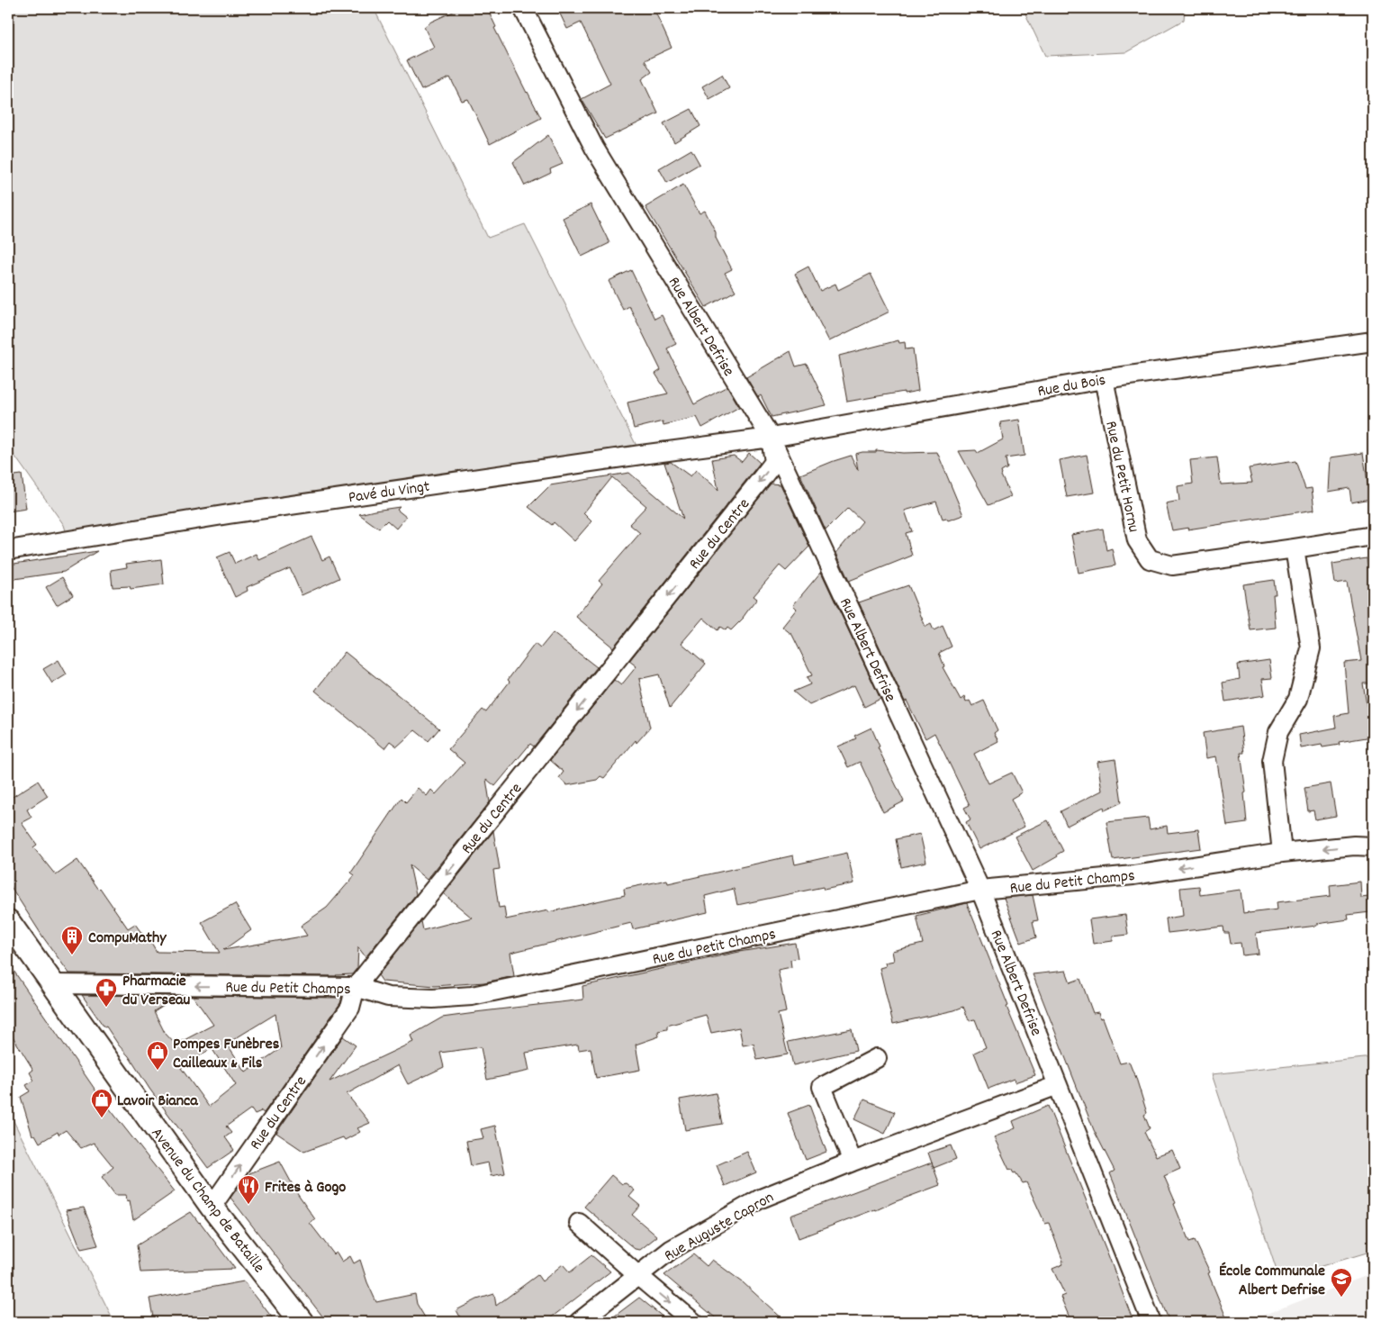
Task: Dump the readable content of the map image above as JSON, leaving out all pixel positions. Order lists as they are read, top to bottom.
{
  "streets": {
    "street": [
      "Rue Albert Defrise",
      "Rue du Bois",
      "Rue du Petit Hornu",
      "Pavé du Vingt",
      "Rue du Centre",
      "Rue du Petit Champs",
      "Avenue du Champ de Bataille",
      "Rue Auguste Capron"
    ]
  },
  "crossings": [
    ["Rue Albert Defrise", "Rue du Bois"],
    ["Rue Albert Defrise", "Pavé du Vingt"],
    ["Rue Albert Defrise", "Rue du Centre"],
    ["Rue Albert Defrise", "Rue du Petit Champs"],
    ["Rue Albert Defrise", "Rue Auguste Capron"],
    ["Rue du Bois", "Rue du Petit Hornu"],
    ["Rue du Bois", "Pavé du Vingt"],
    ["Rue du Bois", "Rue du Centre"],
    ["Pavé du Vingt", "Rue du Centre"],
    ["Rue du Centre", "Rue du Petit Champs"],
    ["Rue du Centre", "Avenue du Champ de Bataille"],
    ["Rue du Petit Champs", "Avenue du Champ de Bataille"]
  ],
  "one_way": ["Rue du Petit Champs"],
  "places": {
    "building": ["CompuMathy"],
    "pharmacy": ["Pharmacie du Verseau"],
    "shop": ["Pompes Funèbres Cailleaux & Fils", "Lavoir Bianca"],
    "restaurant": ["Frites à Gogo"],
    "school or university": ["École Communale Albert Defrise"]
  }
}
